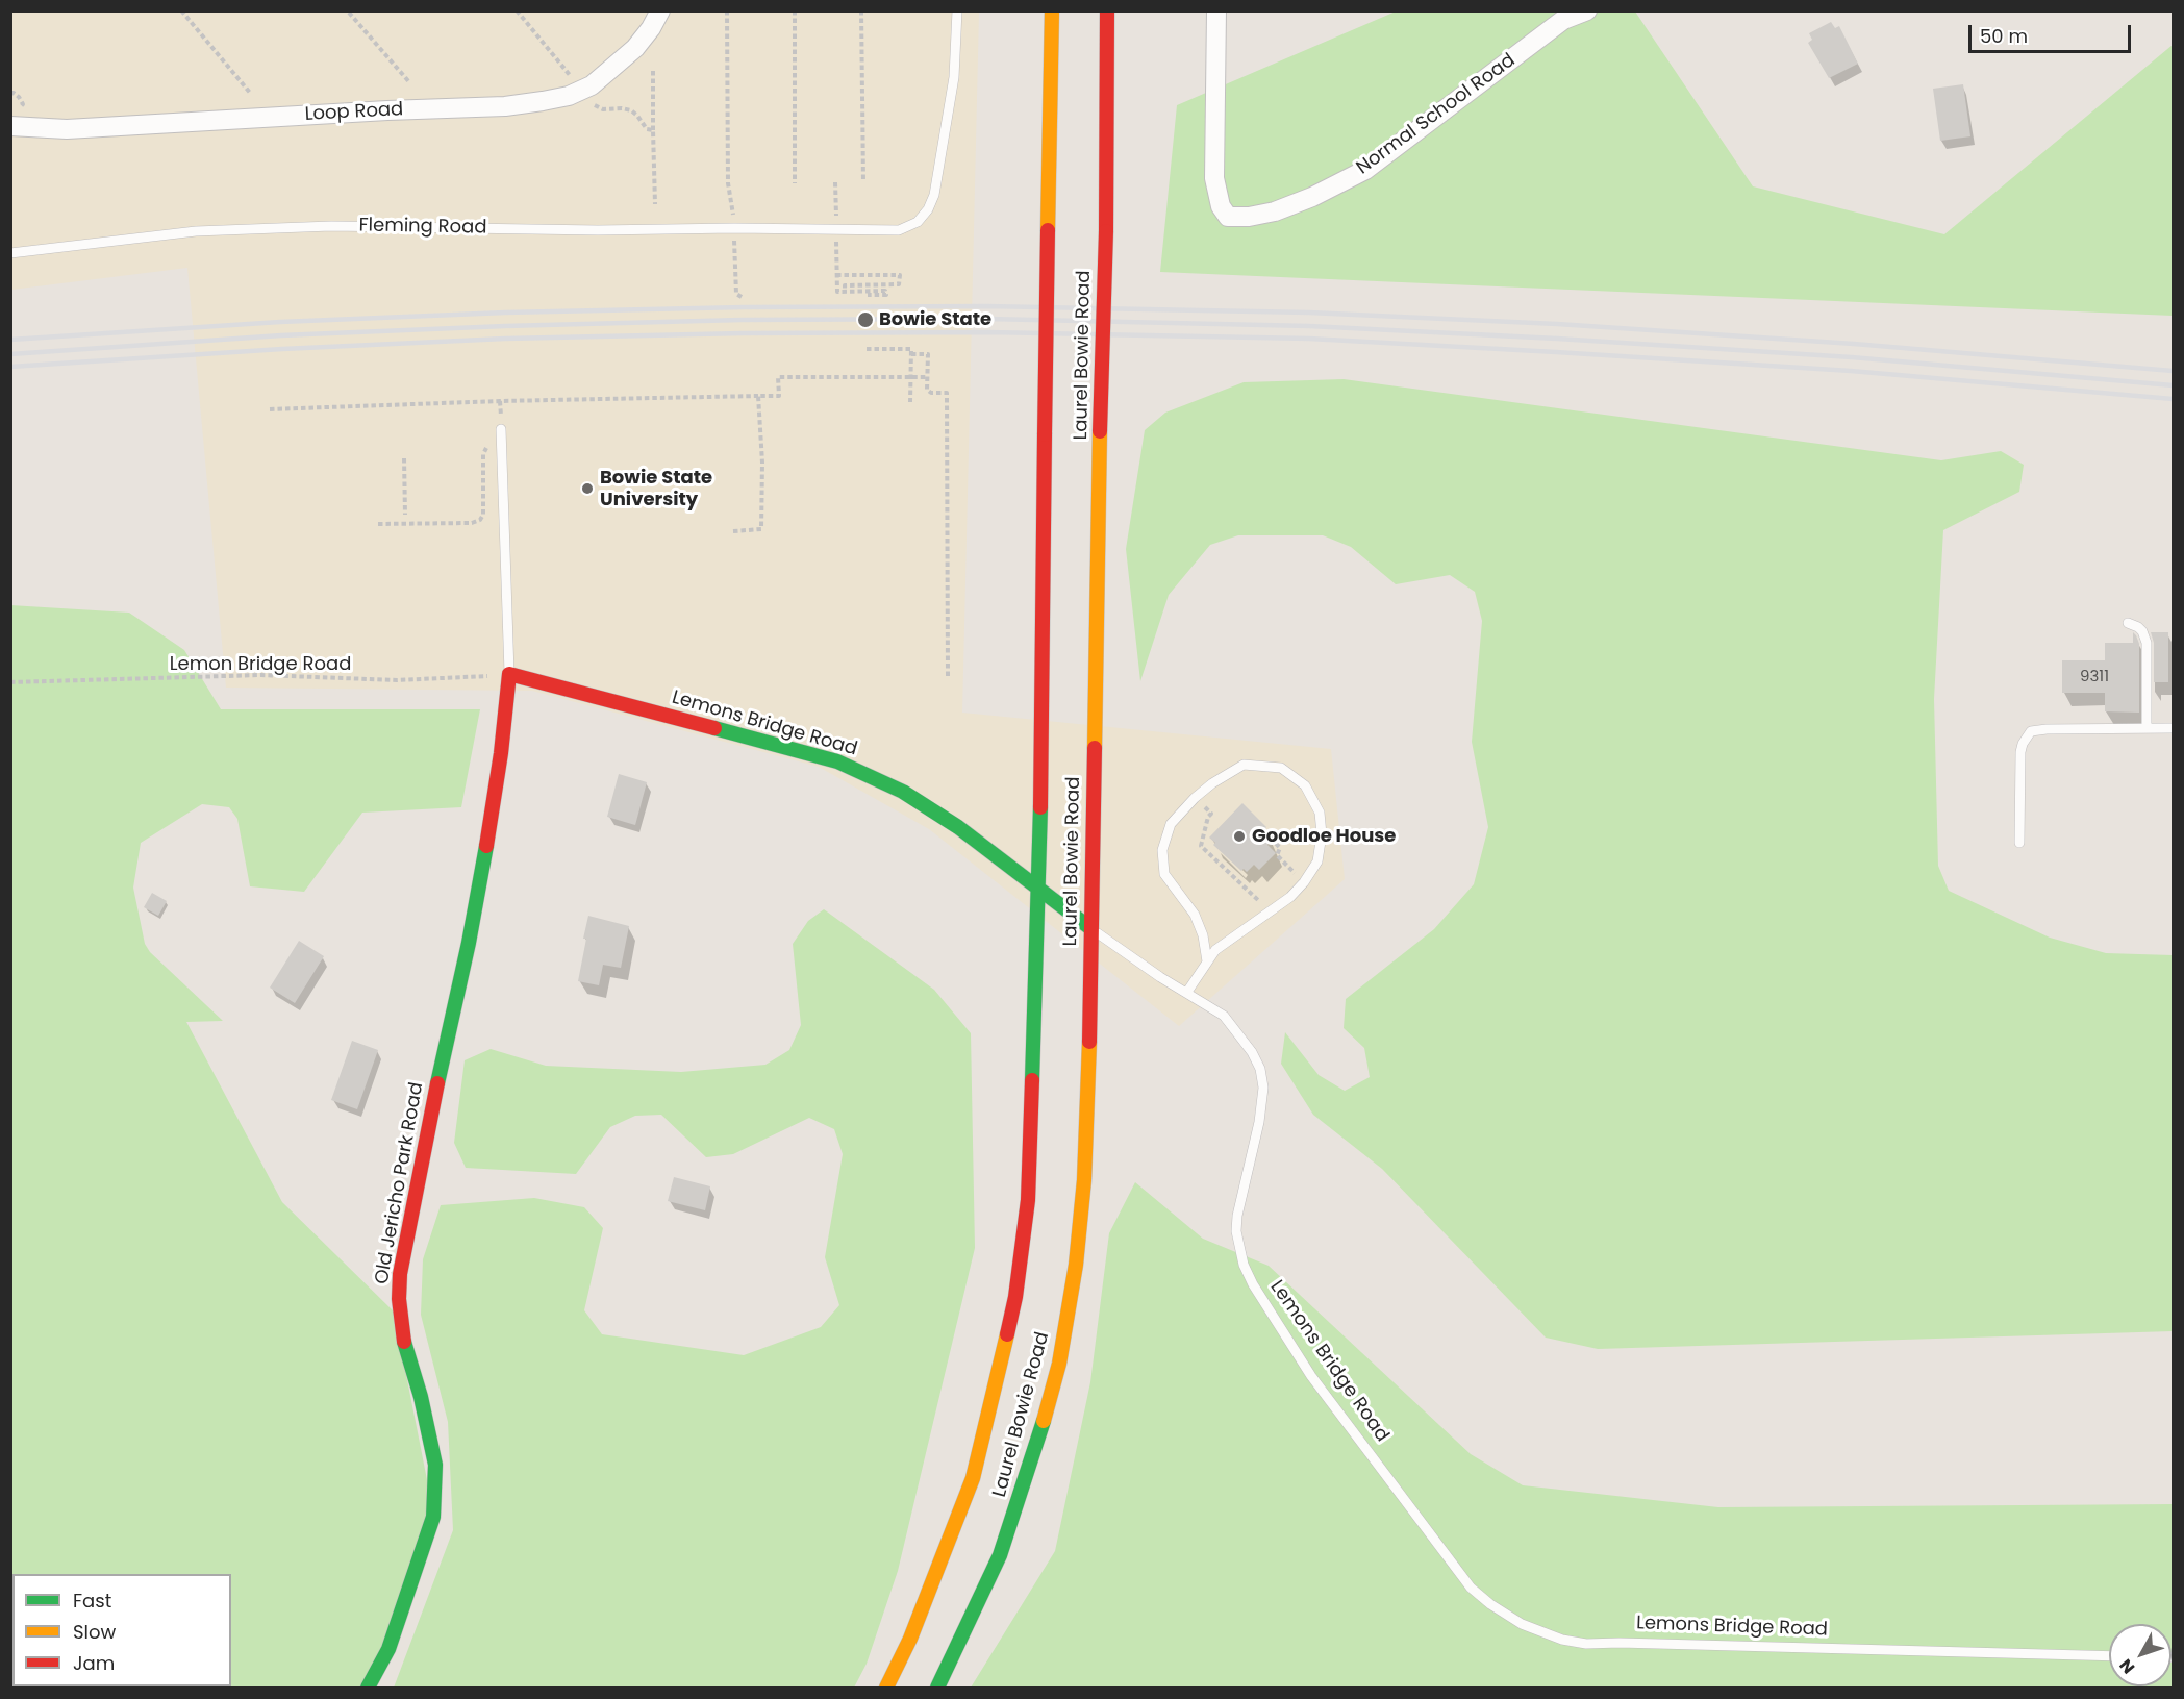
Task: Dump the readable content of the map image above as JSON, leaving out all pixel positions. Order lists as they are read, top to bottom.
{
  "streets": {
    "main road": ["Laurel Bowie Road", "Lemons Bridge Road", "Old Jericho Park Road"],
    "street": ["Loop Road", "Normal School Road"],
    "lane": ["Fleming Road"],
    "path": ["Lemon Bridge Road"]
  },
  "crossings": [
    ["Laurel Bowie Road", "Lemons Bridge Road"],
    ["Lemon Bridge Road", "Lemons Bridge Road"],
    ["Lemon Bridge Road", "Old Jericho Park Road"],
    ["Lemons Bridge Road", "Old Jericho Park Road"]
  ],
  "places": ["Bowie State", "Bowie State University", "Goodloe House"],
  "house_numbers": ["9311"],
  "legend": ["Fast", "Slow", "Jam"],
  "scale_bar": "50 m",
  "north": "bottom left"
}
